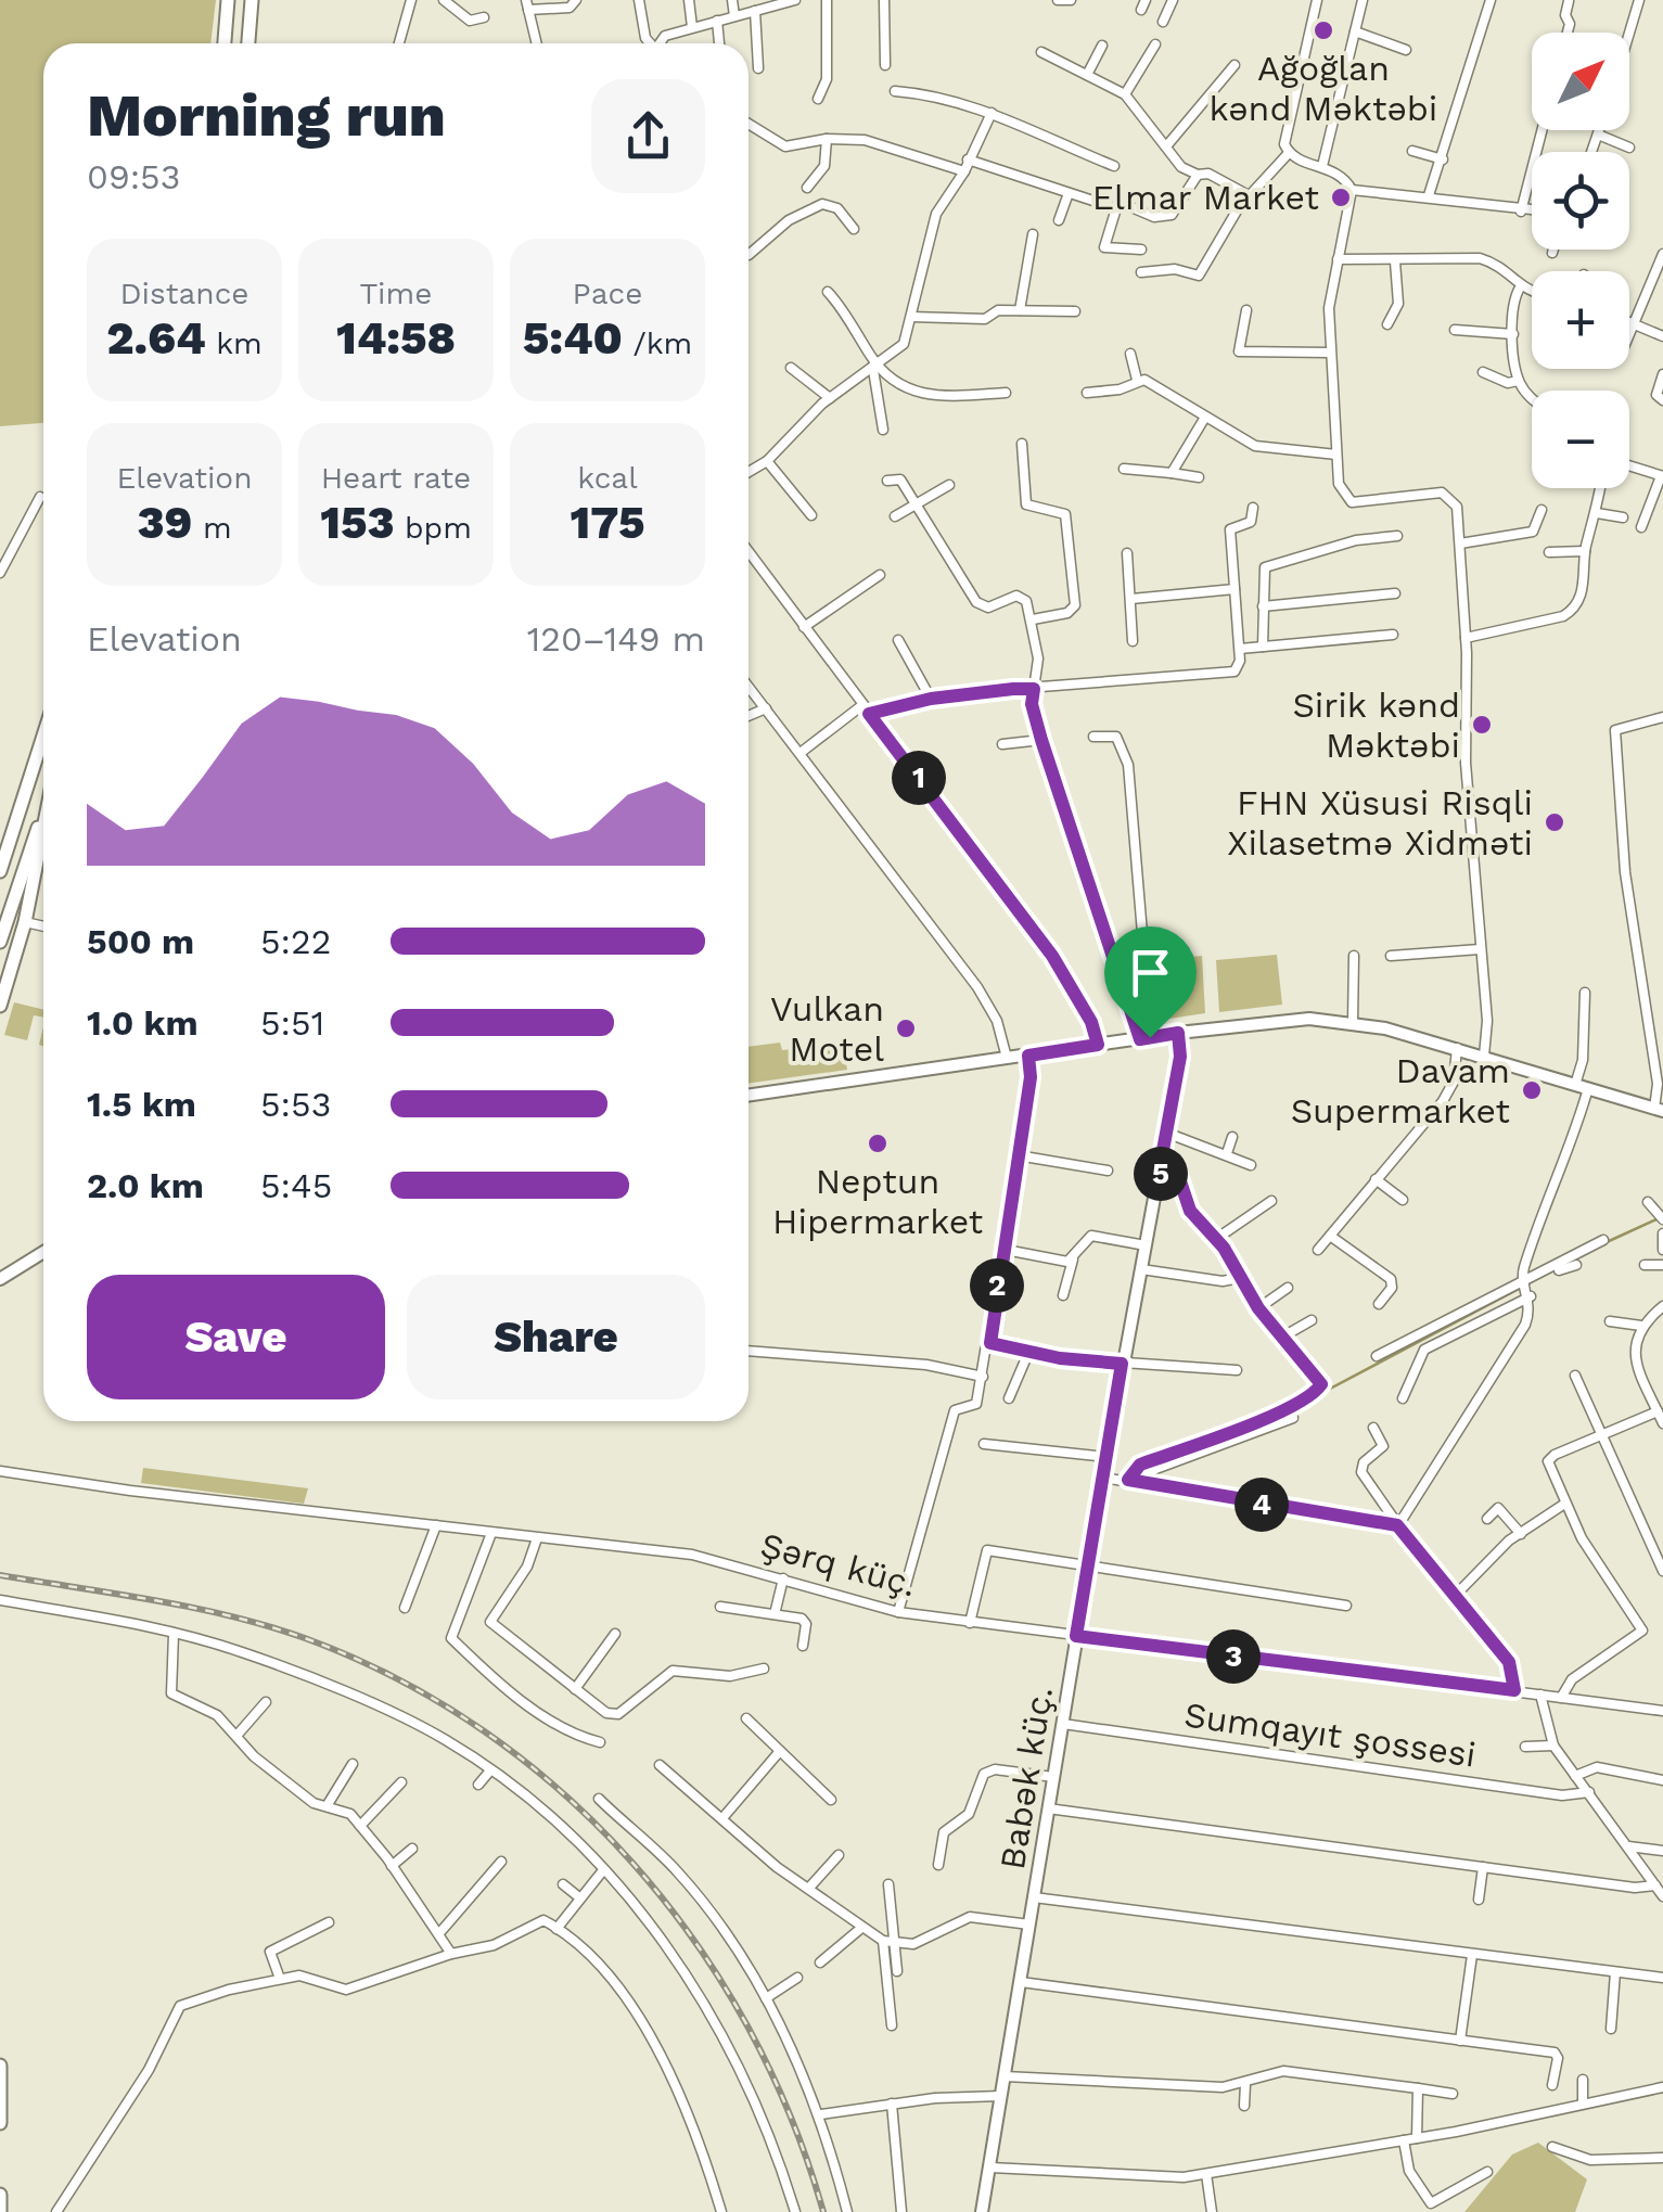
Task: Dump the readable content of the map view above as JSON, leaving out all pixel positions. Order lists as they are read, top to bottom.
{
  "streets": {
    "main road": ["Babək küç."],
    "street": ["Şərq küç.", "Sumqayıt şossesi"]
  },
  "crossings": [
    ["Şərq küç.", "Babək küç."],
    ["Sumqayıt şossesi", "Babək küç."]
  ],
  "places": [
    "Ağoğlan kənd Məktəbi",
    "Elmar Market",
    "Sirik kənd Məktəbi",
    "FHN Xüsusi Risqli Xilasetmə Xidməti",
    "Vulkan Motel",
    "Davam Supermarket",
    "Neptun Hipermarket"
  ],
  "north": "top right",
  "page": {
    "map_buttons": ["+", "−"],
    "heading": ["Morning run", "09:53"],
    "stats": [
      ["Distance", "2.64 km"],
      ["Time", "14:58"],
      ["Pace", "5:40 /km"],
      ["Elevation", "39 m"],
      ["Heart rate", "153 bpm"],
      ["kcal", "175"]
    ],
    "chart": ["Elevation", "120–149 m"],
    "pins": [
      "1",
      "5",
      "2",
      "4",
      "3"
    ],
    "list": [
      {
        "name": "500 m",
        "note": "5:22"
      },
      {
        "name": "1.0 km",
        "note": "5:51"
      },
      {
        "name": "1.5 km",
        "note": "5:53"
      },
      {
        "name": "2.0 km",
        "note": "5:45"
      }
    ],
    "buttons": ["Save", "Share"]
  }
}
